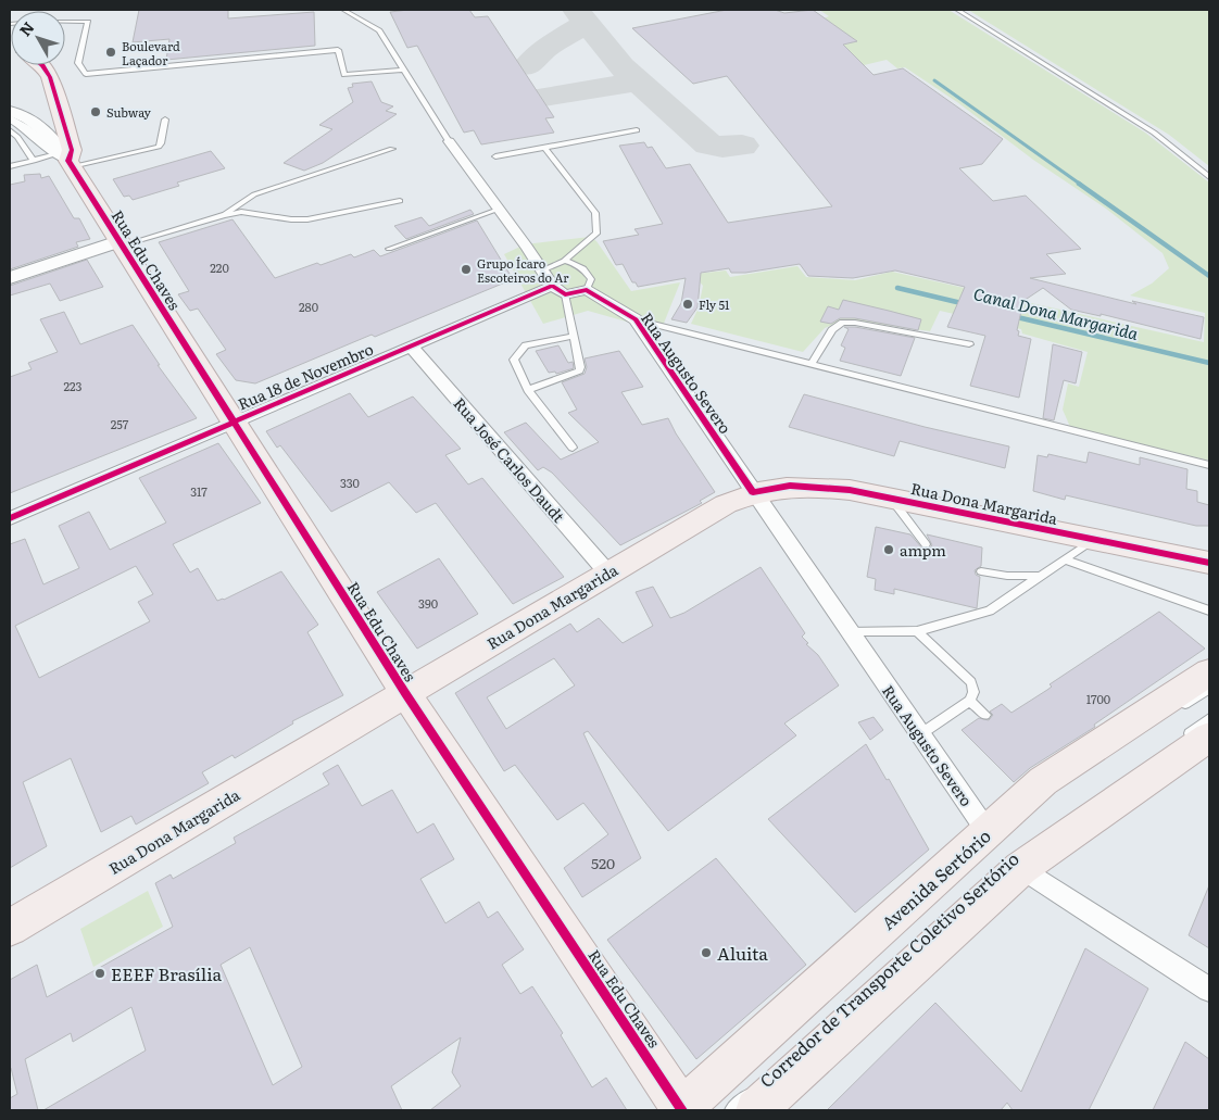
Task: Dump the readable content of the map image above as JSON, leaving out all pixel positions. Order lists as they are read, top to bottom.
{
  "streets": {
    "main road": ["Rua Edu Chaves", "Rua Dona Margarida", "Avenida Sertório"],
    "street": ["Rua Augusto Severo", "Rua 18 de Novembro", "Rua José Carlos Daudt"],
    "lane": ["Corredor de Transporte Coletivo Sertório"]
  },
  "crossings": [
    ["Rua Edu Chaves", "Rua 18 de Novembro"],
    ["Rua Edu Chaves", "Rua Dona Margarida"],
    ["Rua Edu Chaves", "Avenida Sertório"],
    ["Rua Augusto Severo", "Rua Dona Margarida"],
    ["Rua Augusto Severo", "Avenida Sertório"],
    ["Rua 18 de Novembro", "Rua José Carlos Daudt"],
    ["Rua José Carlos Daudt", "Rua Dona Margarida"],
    ["Avenida Sertório", "Corredor de Transporte Coletivo Sertório"]
  ],
  "water": ["Canal Dona Margarida"],
  "places": [
    "Boulevard Laçador",
    "Subway",
    "Grupo Ícaro Escoteiros do Ar",
    "Fly 51",
    "ampm",
    "Aluita",
    "EEEF Brasília"
  ],
  "house_numbers": [
    "220",
    "280",
    "223",
    "257",
    "330",
    "317",
    "390",
    "1700",
    "520"
  ],
  "north": "top left"
}
